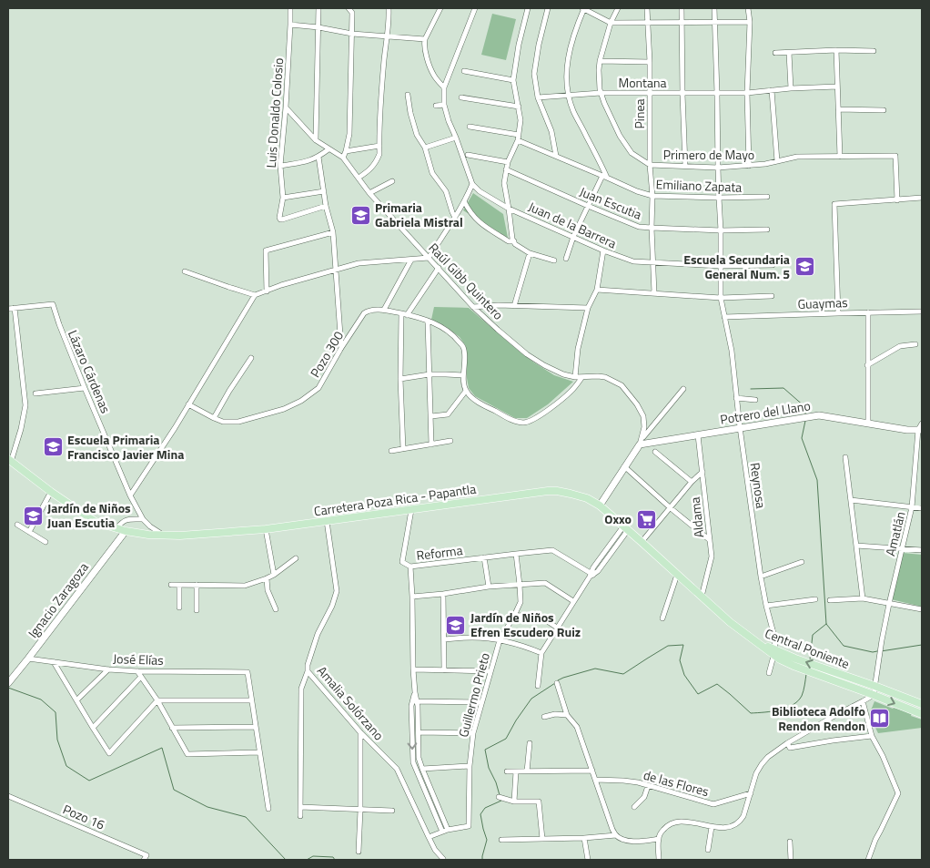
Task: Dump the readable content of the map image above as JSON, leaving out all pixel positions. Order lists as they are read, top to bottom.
{
  "streets": {
    "main road": ["Carretera Poza Rica - Papantla", "Central Poniente"],
    "street": [
      "Montana",
      "Luis Donaldo Colosio",
      "Pinea",
      "Primero de Mayo",
      "Emiliano Zapata",
      "Juan Escutia",
      "Juan de la Barrera",
      "Raúl Gibb Quintero",
      "Guaymas",
      "Pozo 300",
      "Lázaro Cárdenas",
      "Potrero del Llano",
      "Reynosa",
      "Aldama",
      "Amatlán",
      "Reforma",
      "Ignacio Zaragoza",
      "José Elías",
      "Guillermo Prieto",
      "Amalia Solórzano",
      "de las Flores",
      "Pozo 16"
    ]
  },
  "crossings": [
    ["Montana", "Pinea"],
    ["Montana", "Primero de Mayo"],
    ["Montana", "Reynosa"],
    ["Pinea", "Primero de Mayo"],
    ["Pinea", "Emiliano Zapata"],
    ["Pinea", "Juan Escutia"],
    ["Pinea", "Juan de la Barrera"],
    ["Primero de Mayo", "Reynosa"],
    ["Emiliano Zapata", "Reynosa"],
    ["Juan Escutia", "Reynosa"],
    ["Juan de la Barrera", "Reynosa"],
    ["Guaymas", "Reynosa"],
    ["Lázaro Cárdenas", "Carretera Poza Rica - Papantla"],
    ["Potrero del Llano", "Reynosa"],
    ["Potrero del Llano", "Aldama"],
    ["Potrero del Llano", "Amatlán"],
    ["Reynosa", "Central Poniente"],
    ["Carretera Poza Rica - Papantla", "Aldama"],
    ["Carretera Poza Rica - Papantla", "Ignacio Zaragoza"],
    ["Carretera Poza Rica - Papantla", "Central Poniente"],
    ["Carretera Poza Rica - Papantla", "Amalia Solórzano"],
    ["Amatlán", "Central Poniente"],
    ["Reforma", "Guillermo Prieto"],
    ["Ignacio Zaragoza", "José Elías"]
  ],
  "places": {
    "school or university": [
      "Primaria Gabriela Mistral",
      "Escuela Secundaria General Num. 5",
      "Escuela Primaria Francisco Javier Mina",
      "Jardín de Niños Juan Escutia",
      "Jardín de Niños Efren Escudero Ruiz"
    ],
    "supermarket": ["Oxxo"],
    "library": ["Biblioteca Adolfo Rendon Rendon"]
  }
}
